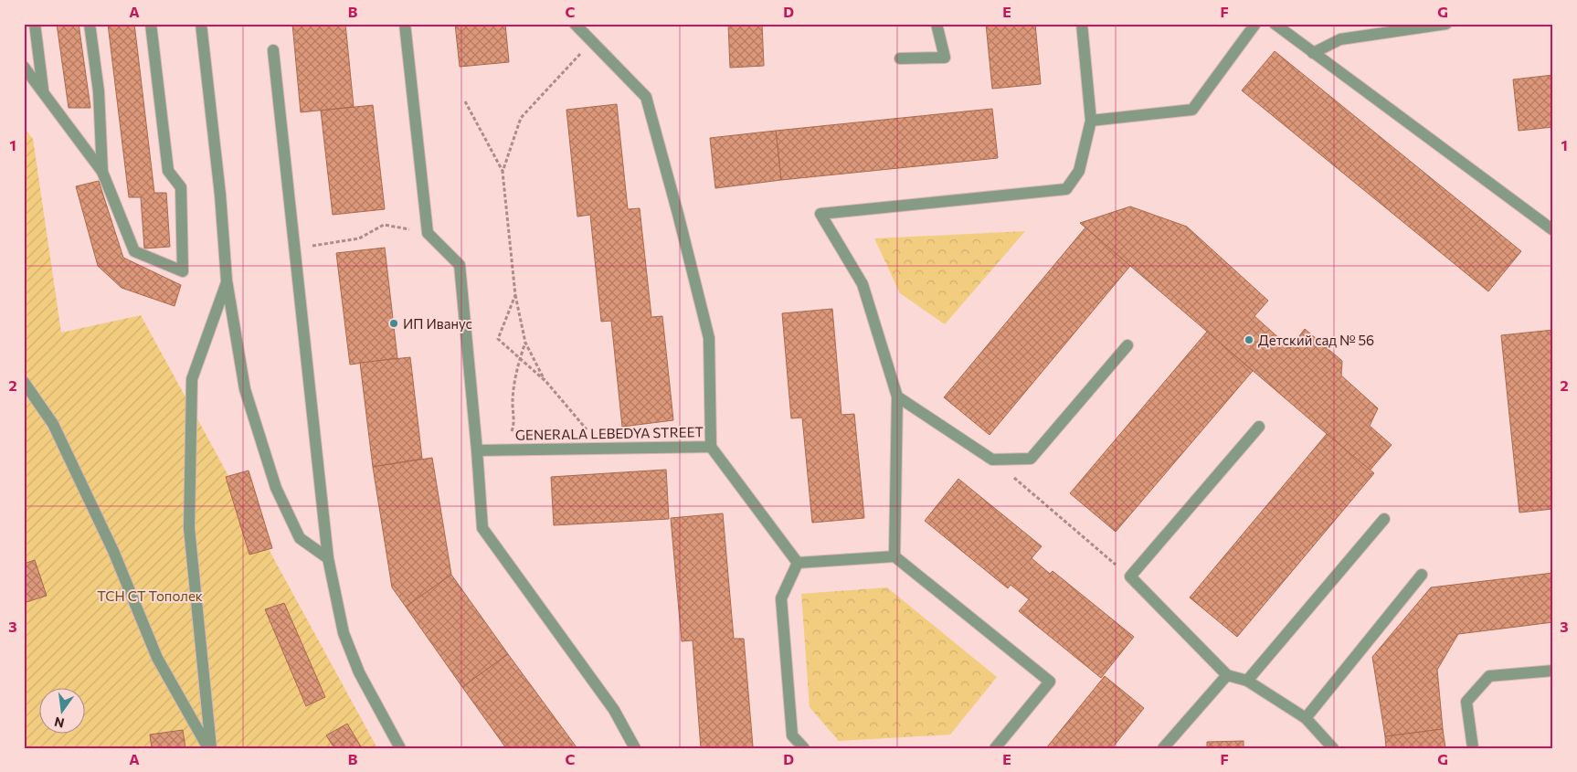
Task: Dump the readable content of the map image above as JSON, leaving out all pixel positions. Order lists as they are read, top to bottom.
{
  "streets": {
    "street": ["GENERALA LEBEDYA STREET"]
  },
  "parks": ["ТСН СТ Тополек"],
  "places": ["ИП Иванус", "Детский сад № 56"],
  "north": "bottom",
  "grid": {
    "columns": [
      "A",
      "B",
      "C",
      "D",
      "E",
      "F",
      "G"
    ],
    "rows": ["1", "2", "3"]
  }
}
